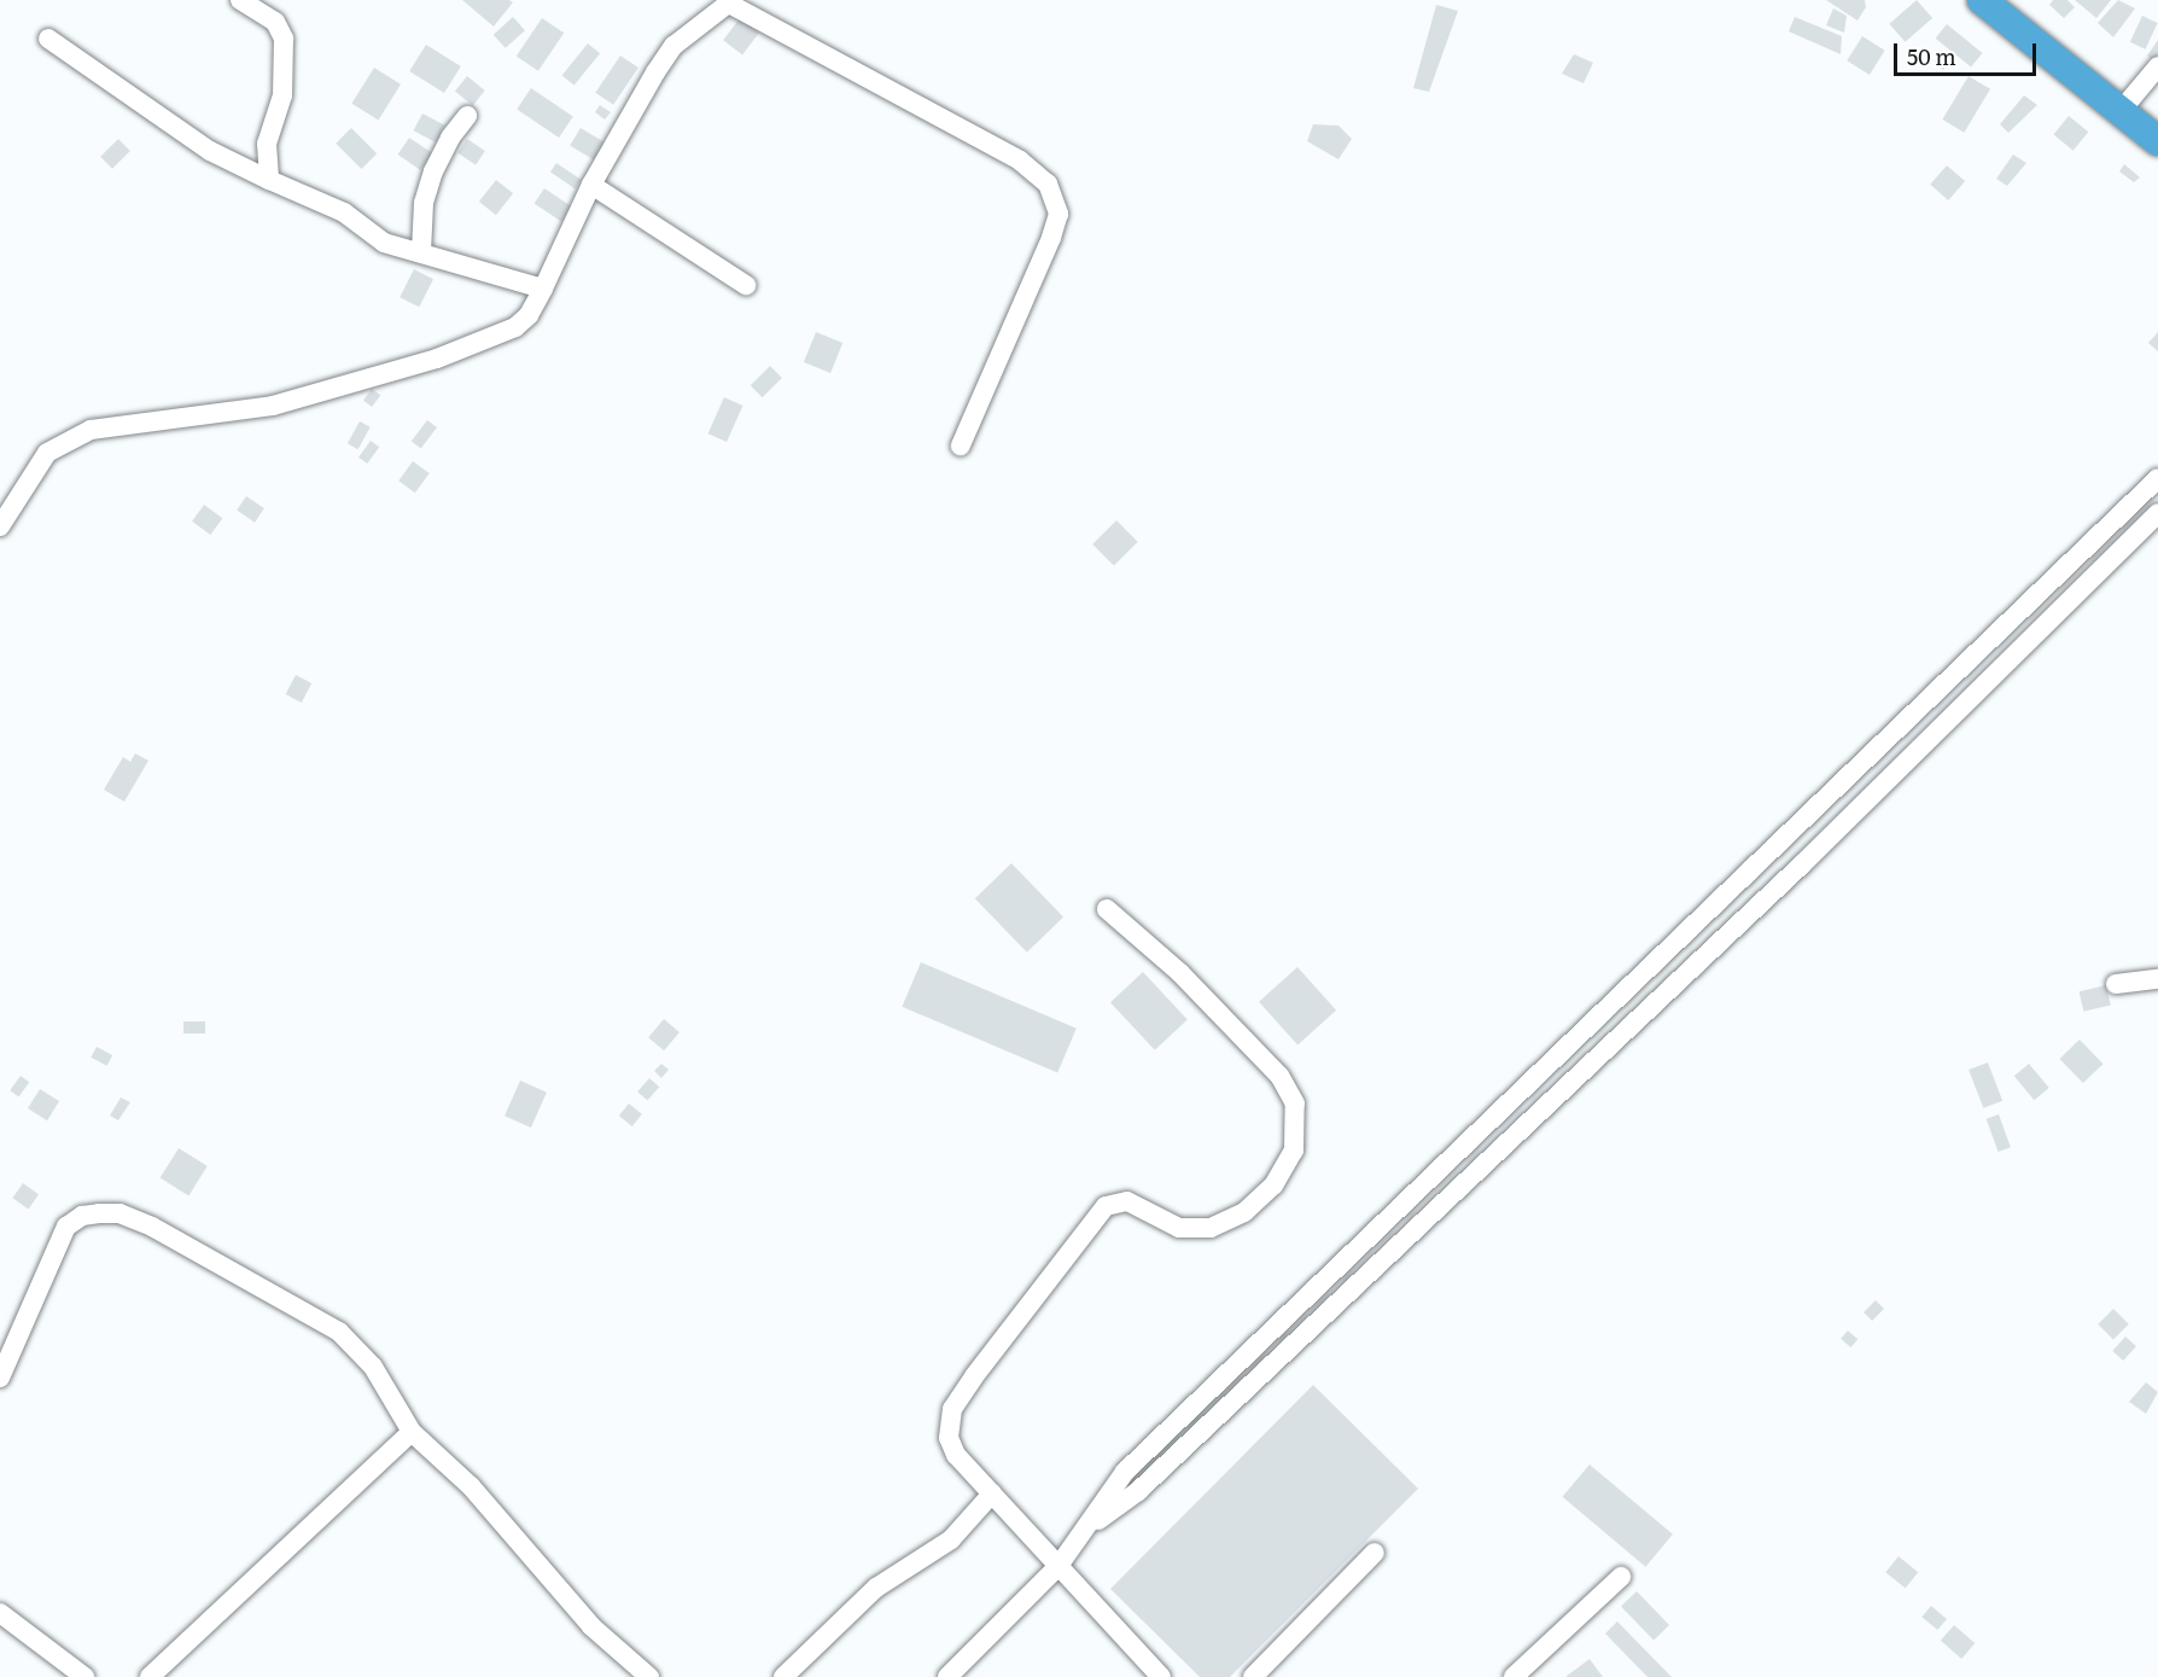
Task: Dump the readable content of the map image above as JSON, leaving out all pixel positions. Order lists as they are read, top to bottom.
{
  "scale_bar": "50 m"
}
